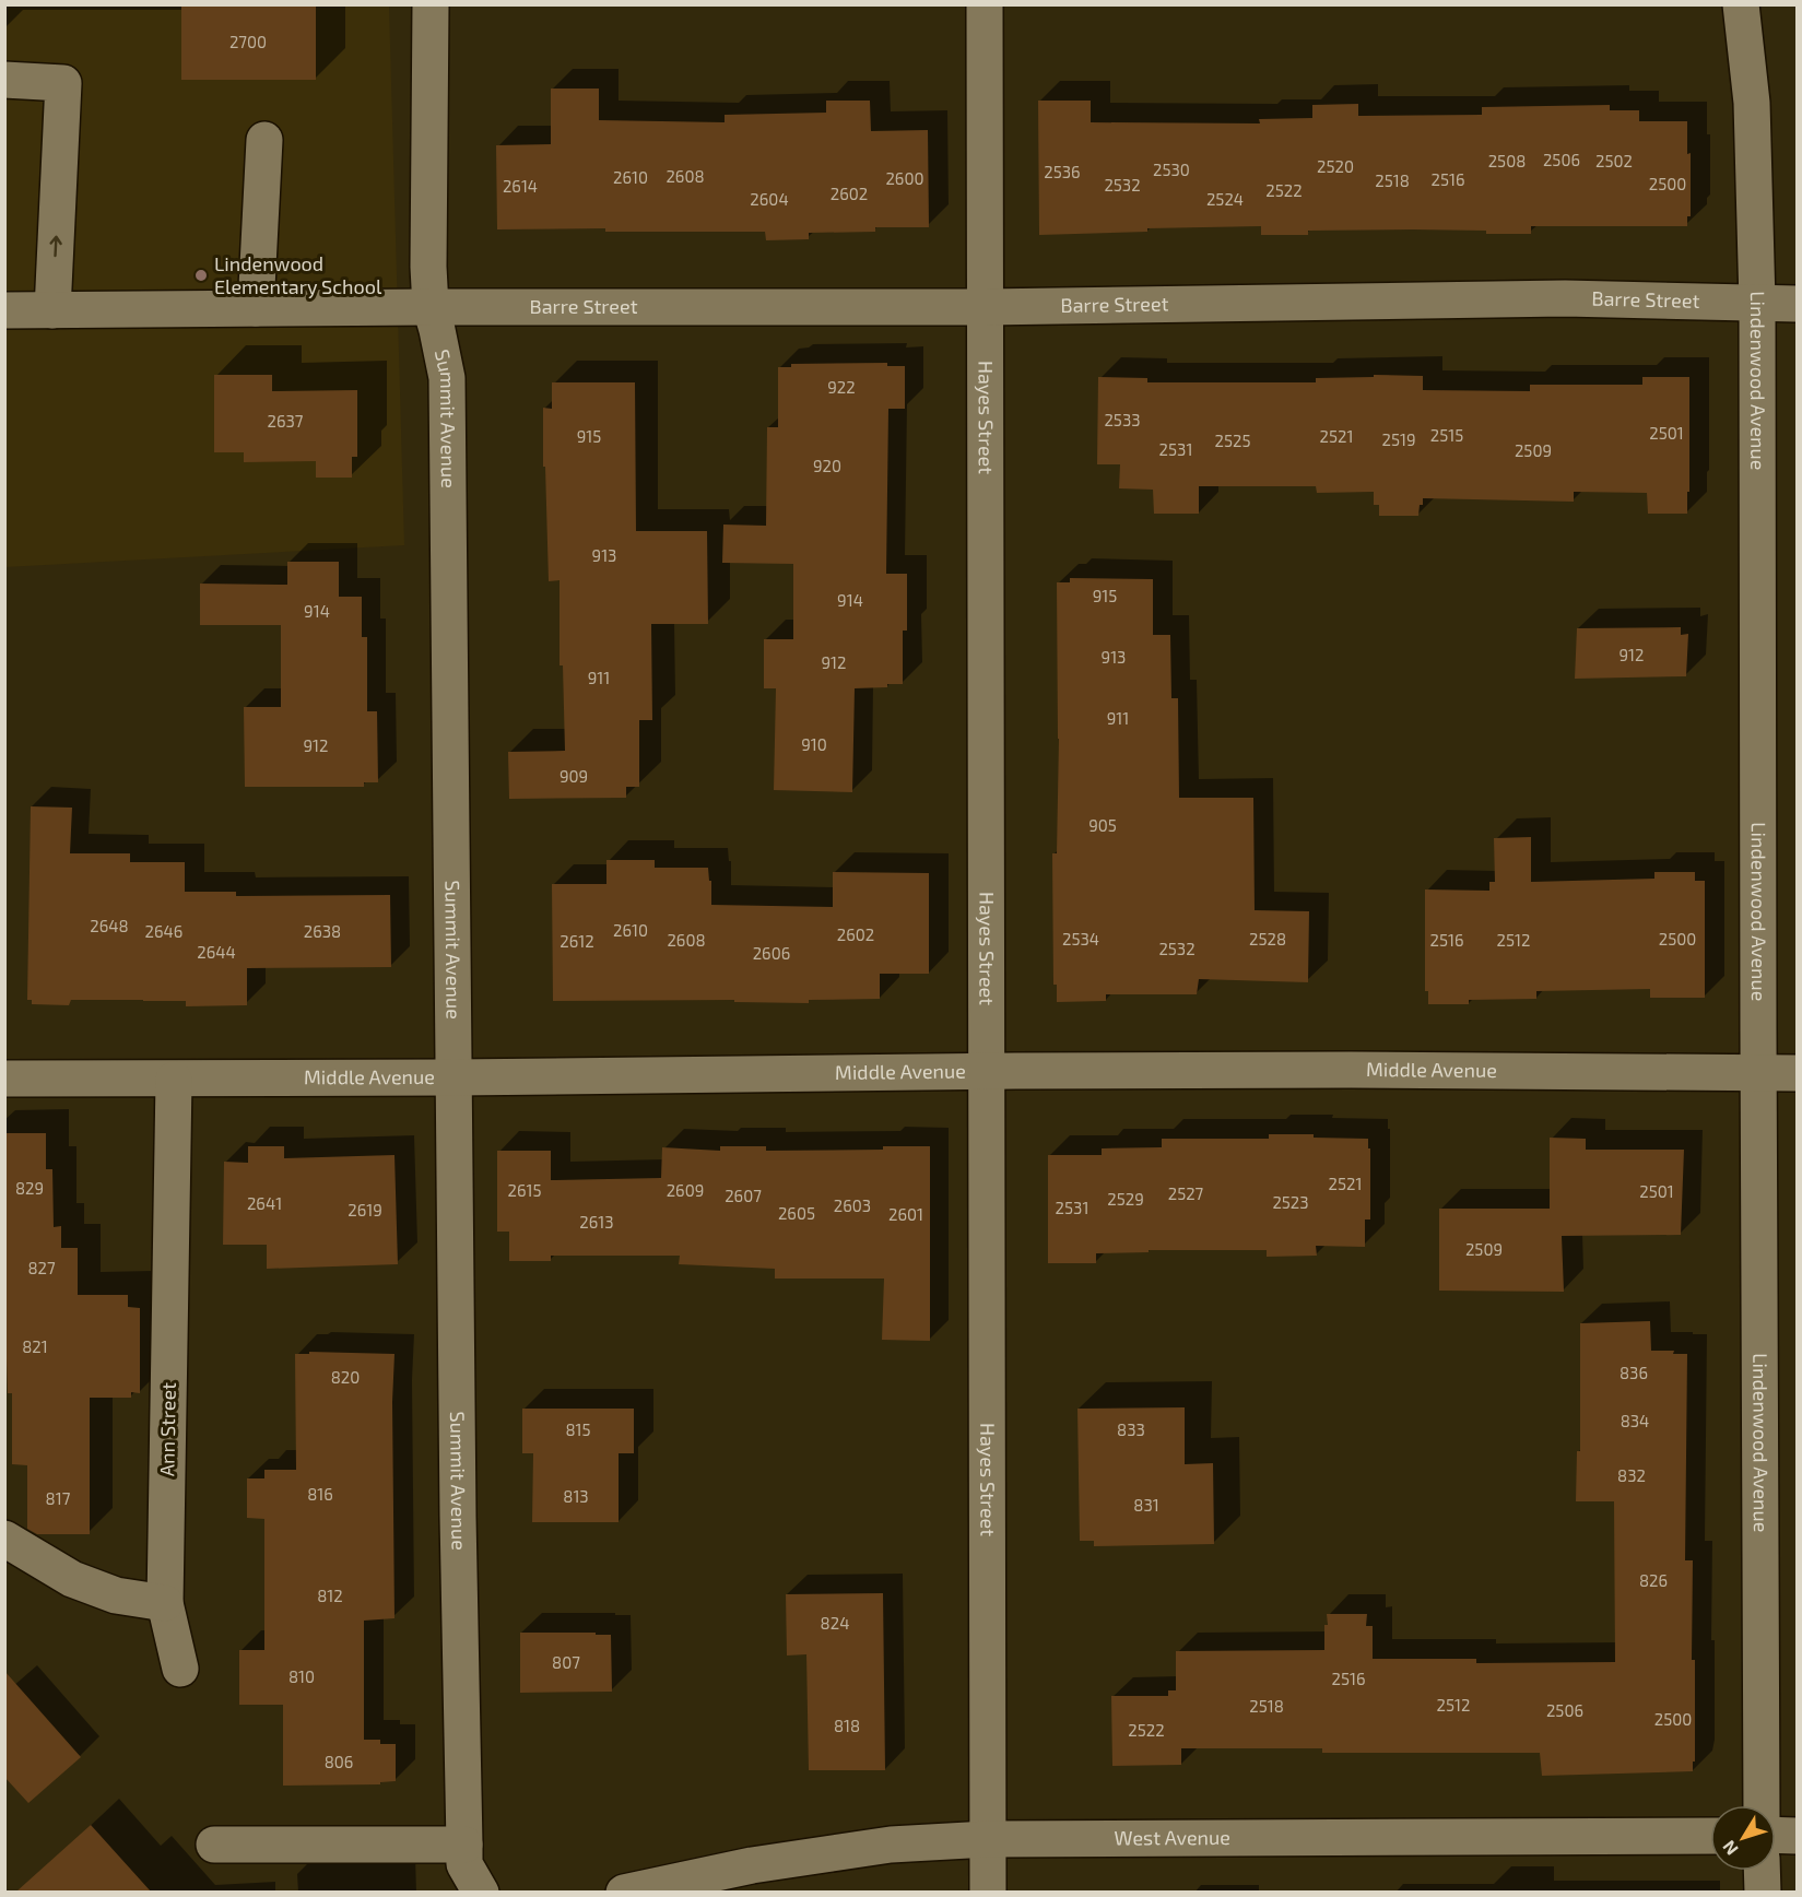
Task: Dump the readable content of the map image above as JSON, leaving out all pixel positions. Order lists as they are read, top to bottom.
{
  "streets": {
    "street": [
      "Barre Street",
      "Lindenwood Avenue",
      "Hayes Street",
      "Summit Avenue",
      "Middle Avenue",
      "Ann Street",
      "West Avenue"
    ]
  },
  "crossings": [
    ["Barre Street", "Lindenwood Avenue"],
    ["Barre Street", "Hayes Street"],
    ["Barre Street", "Summit Avenue"],
    ["Lindenwood Avenue", "Middle Avenue"],
    ["Hayes Street", "Middle Avenue"],
    ["Hayes Street", "West Avenue"],
    ["Summit Avenue", "Middle Avenue"],
    ["Middle Avenue", "Ann Street"]
  ],
  "places": ["Lindenwood Elementary School"],
  "house_numbers": [
    "2700",
    "2506",
    "2508",
    "2502",
    "2520",
    "2530",
    "2536",
    "2608",
    "2610",
    "2600",
    "2516",
    "2518",
    "2500",
    "2532",
    "2614",
    "2522",
    "2602",
    "2604",
    "2524",
    "922",
    "2533",
    "2637",
    "2501",
    "2515",
    "915",
    "2521",
    "2519",
    "2525",
    "2531",
    "2509",
    "920",
    "913",
    "915",
    "914",
    "914",
    "912",
    "913",
    "912",
    "911",
    "911",
    "910",
    "912",
    "909",
    "905",
    "2648",
    "2610",
    "2646",
    "2638",
    "2602",
    "2534",
    "2528",
    "2500",
    "2608",
    "2516",
    "2512",
    "2612",
    "2532",
    "2644",
    "2606",
    "2521",
    "829",
    "2615",
    "2609",
    "2501",
    "2527",
    "2607",
    "2529",
    "2523",
    "2641",
    "2603",
    "2531",
    "2619",
    "2605",
    "2601",
    "2613",
    "2509",
    "827",
    "821",
    "836",
    "820",
    "834",
    "815",
    "833",
    "832",
    "816",
    "813",
    "817",
    "831",
    "826",
    "812",
    "824",
    "807",
    "810",
    "2516",
    "2512",
    "2518",
    "2506",
    "2500",
    "818",
    "2522",
    "806"
  ],
  "north": "bottom left"
}
